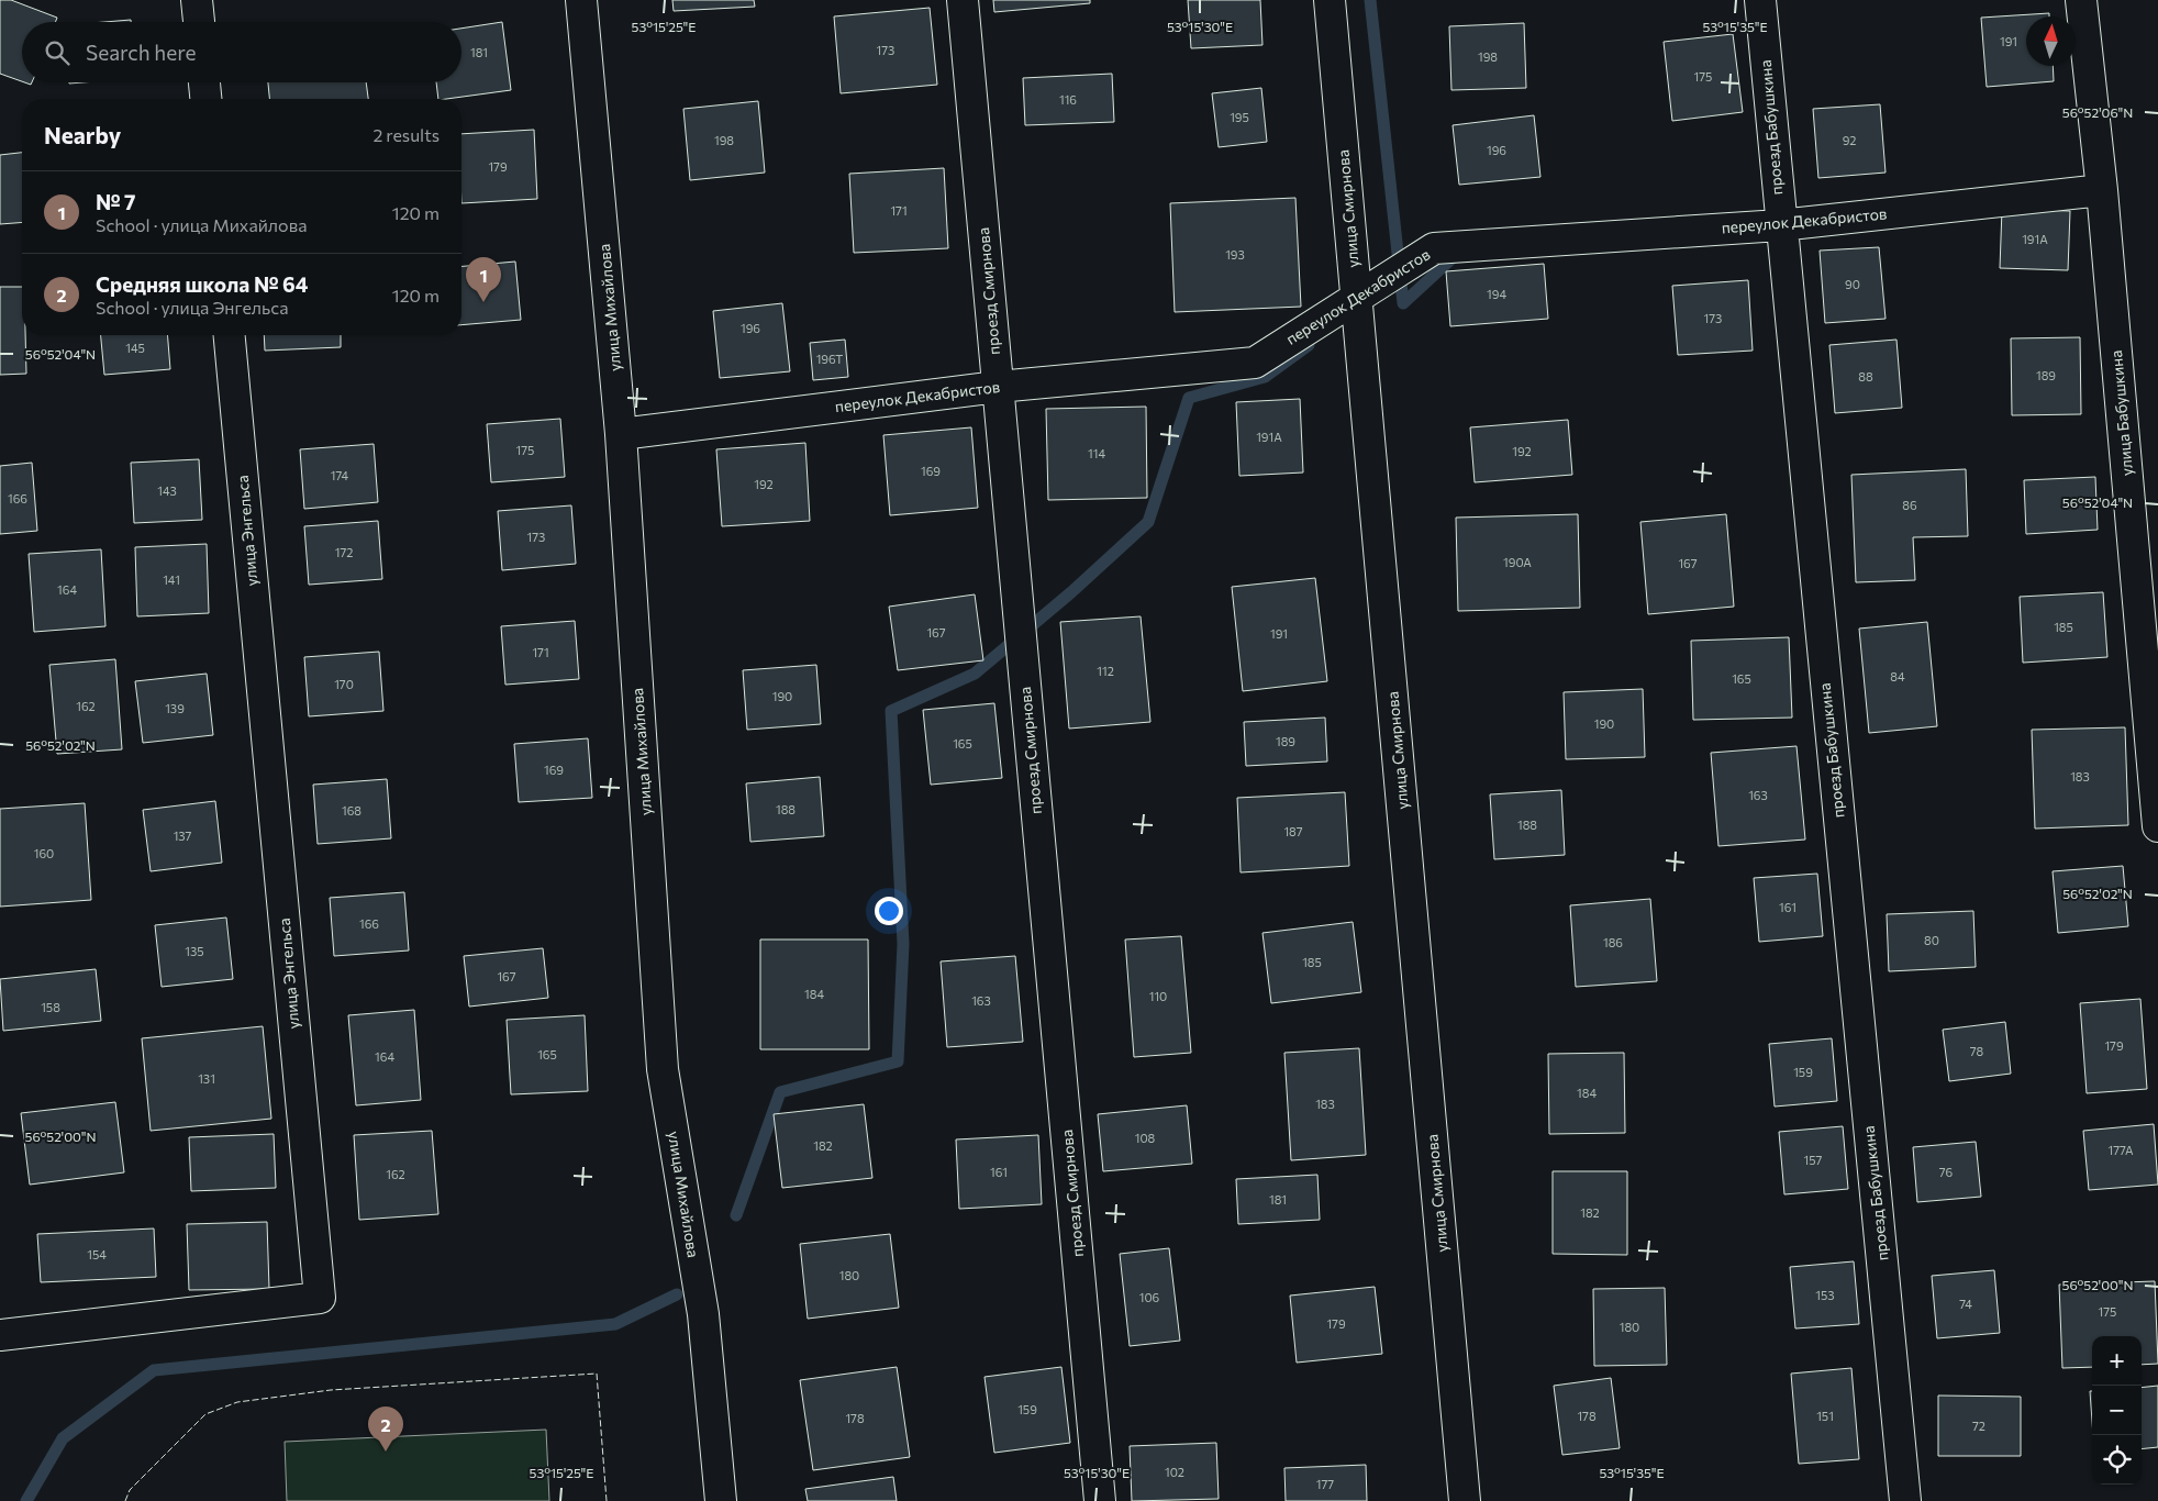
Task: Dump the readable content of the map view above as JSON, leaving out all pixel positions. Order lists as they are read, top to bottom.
{
  "streets": {
    "street": [
      "проезд Бабушкина",
      "улица Смирнова",
      "переулок Декабристов",
      "проезд Смирнова",
      "улица Михайлова",
      "улица Бабушкина",
      "улица Энгельса"
    ]
  },
  "crossings": [
    ["проезд Бабушкина", "переулок Декабристов"],
    ["улица Смирнова", "переулок Декабристов"],
    ["переулок Декабристов", "проезд Смирнова"],
    ["переулок Декабристов", "улица Михайлова"],
    ["переулок Декабристов", "улица Бабушкина"]
  ],
  "house_numbers": [
    "191",
    "173",
    "181",
    "198",
    "175",
    "116",
    "195",
    "198",
    "92",
    "196",
    "179",
    "171",
    "191А",
    "193",
    "90",
    "194",
    "173",
    "196",
    "145",
    "196Т",
    "189",
    "88",
    "191А",
    "175",
    "192",
    "114",
    "169",
    "174",
    "192",
    "143",
    "166",
    "86",
    "173",
    "172",
    "190А",
    "167",
    "141",
    "164",
    "185",
    "167",
    "191",
    "171",
    "112",
    "84",
    "165",
    "170",
    "190",
    "162",
    "139",
    "190",
    "189",
    "165",
    "169",
    "183",
    "163",
    "188",
    "168",
    "188",
    "187",
    "137",
    "160",
    "161",
    "166",
    "80",
    "186",
    "135",
    "185",
    "167",
    "184",
    "110",
    "163",
    "158",
    "179",
    "78",
    "165",
    "164",
    "159",
    "131",
    "184",
    "183",
    "108",
    "182",
    "177А",
    "157",
    "161",
    "76",
    "162",
    "181",
    "182",
    "154",
    "180",
    "153",
    "106",
    "74",
    "175",
    "179",
    "180",
    "159",
    "178",
    "151",
    "178",
    "72",
    "102",
    "177"
  ],
  "north": "top",
  "page": {
    "search": "Search here",
    "heading": ["Nearby", "2 results"],
    "list": [
      {
        "mark": "1",
        "name": "№ 7",
        "note": "School · улица Михайлова",
        "value": "120 m"
      },
      {
        "mark": "2",
        "name": "Средняя школа № 64",
        "note": "School · улица Энгельса",
        "value": "120 m"
      }
    ],
    "pins": ["1", "2"],
    "map_buttons": ["+", "−"]
  },
  "coordinates": [
    "53°15'25\"E",
    "53°15'30\"E",
    "53°15'35\"E",
    "56°52'06\"N",
    "56°52'04\"N",
    "56°52'02\"N",
    "56°52'00\"N"
  ]
}
